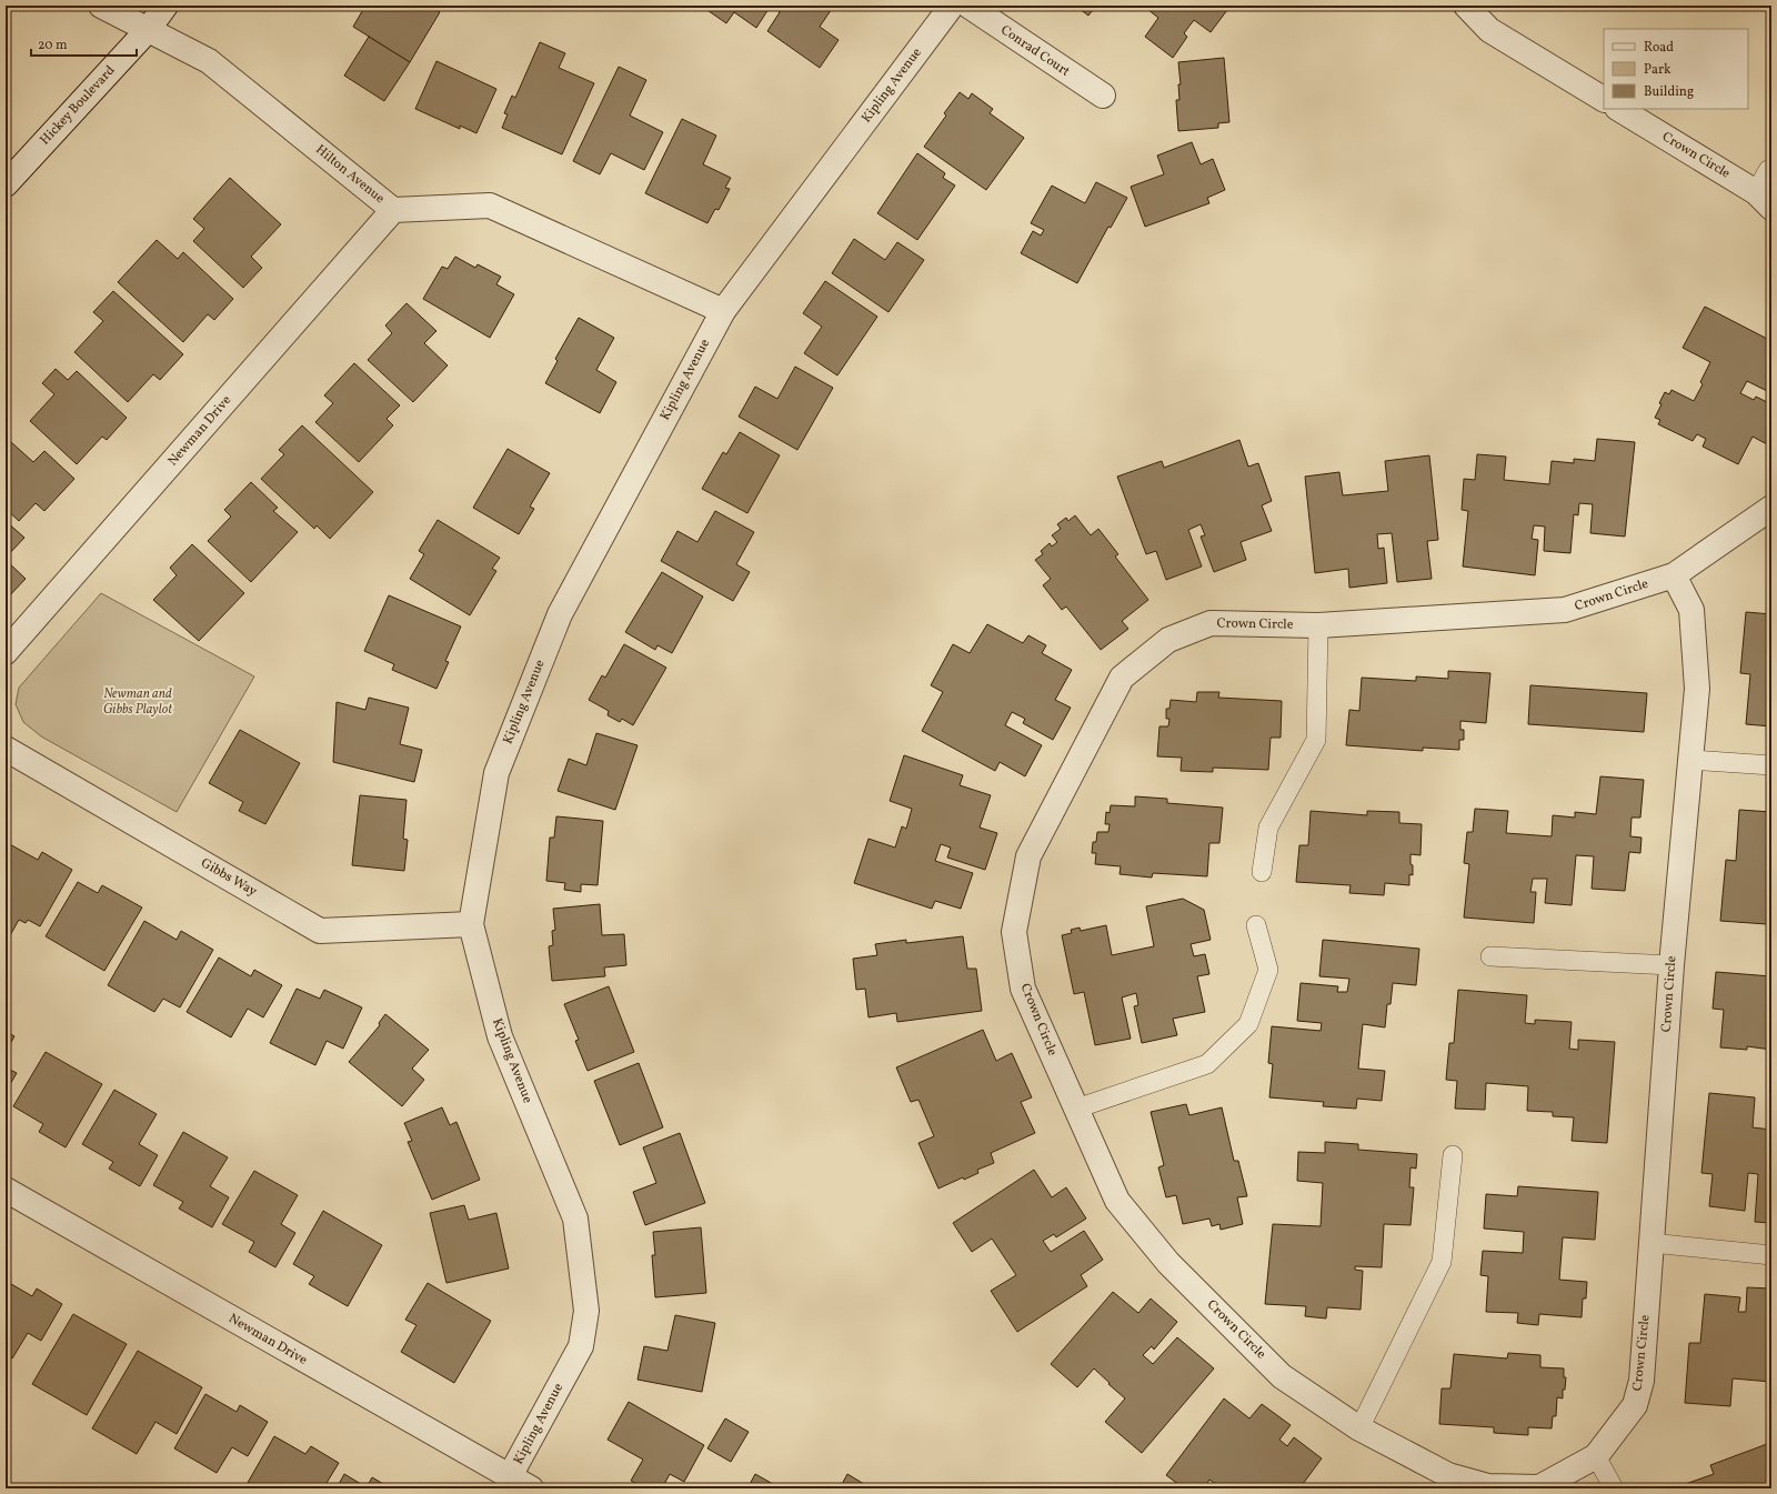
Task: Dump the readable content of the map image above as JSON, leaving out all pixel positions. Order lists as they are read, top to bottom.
{
  "streets": {
    "street": [
      "Conrad Court",
      "Kipling Avenue",
      "Hickey Boulevard",
      "Crown Circle",
      "Hilton Avenue",
      "Newman Drive",
      "Gibbs Way"
    ]
  },
  "crossings": [
    ["Kipling Avenue", "Hilton Avenue"],
    ["Kipling Avenue", "Newman Drive"],
    ["Kipling Avenue", "Gibbs Way"],
    ["Hickey Boulevard", "Hilton Avenue"],
    ["Hilton Avenue", "Newman Drive"]
  ],
  "parks": ["Newman and Gibbs Playlot"],
  "legend": ["Road", "Park", "Building"],
  "scale_bar": "20 m"
}
